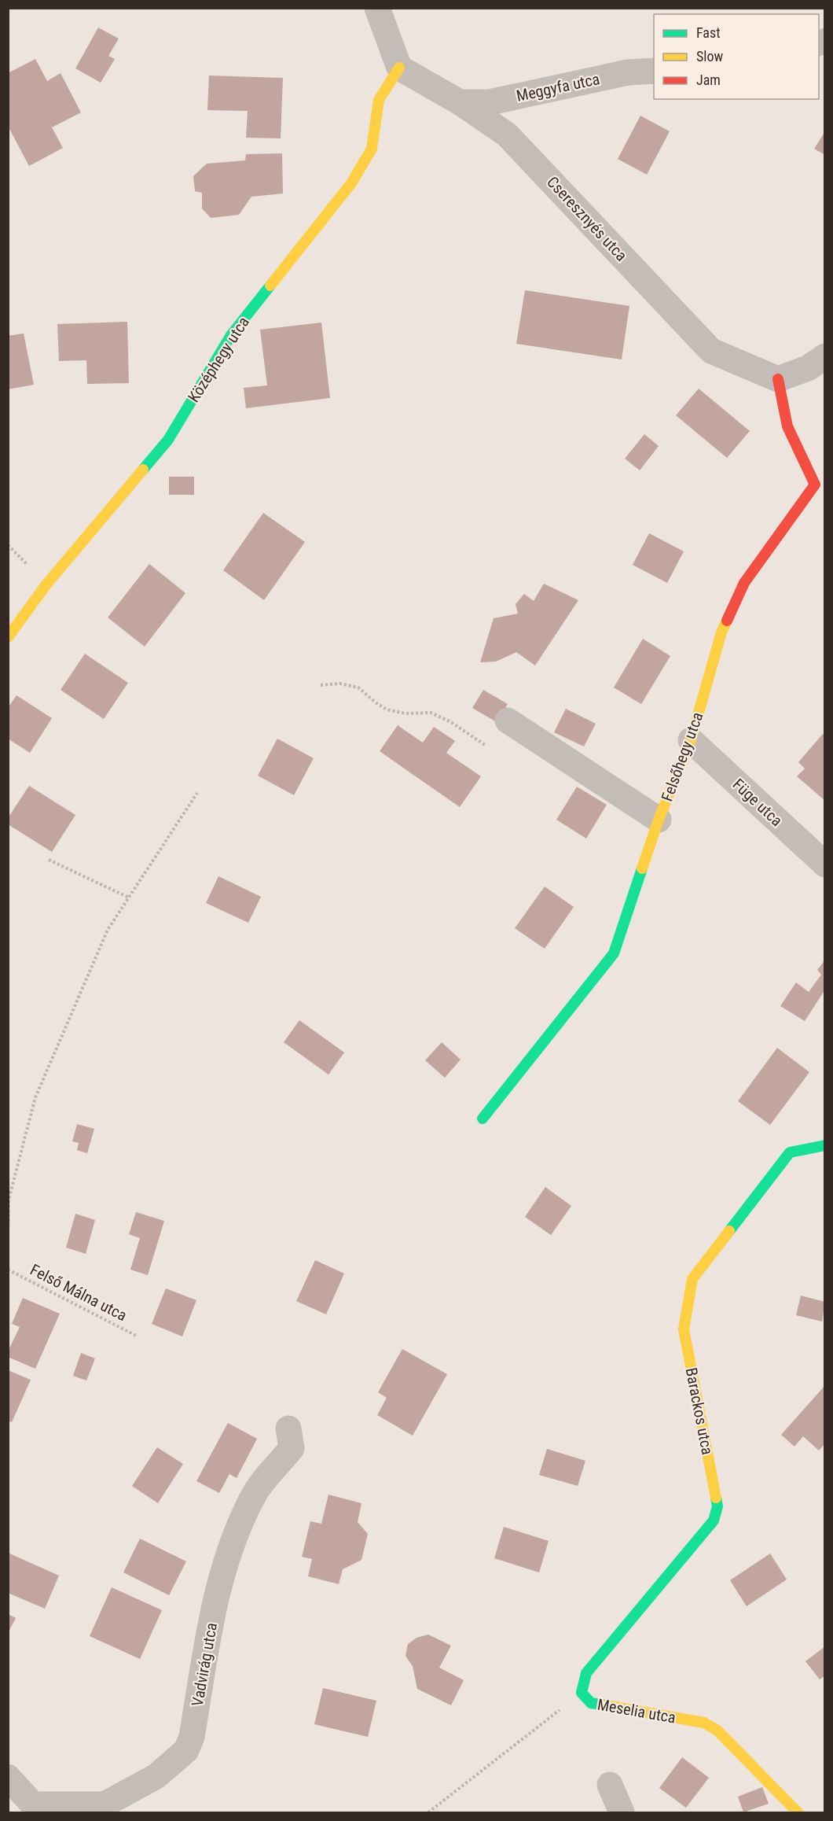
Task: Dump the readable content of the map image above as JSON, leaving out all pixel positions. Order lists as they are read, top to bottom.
{
  "streets": {
    "street": [
      "Meggyfa utca",
      "Cseresznyés utca",
      "Középhegy utca",
      "Felsőhegy utca",
      "Füge utca",
      "Barackos utca",
      "Vadvirág utca",
      "Meselia utca"
    ],
    "path": ["Felső Málna utca"]
  },
  "crossings": [
    ["Meggyfa utca", "Cseresznyés utca"],
    ["Cseresznyés utca", "Középhegy utca"],
    ["Cseresznyés utca", "Felsőhegy utca"],
    ["Felsőhegy utca", "Füge utca"],
    ["Barackos utca", "Meselia utca"]
  ],
  "legend": ["Fast", "Slow", "Jam"]
}
